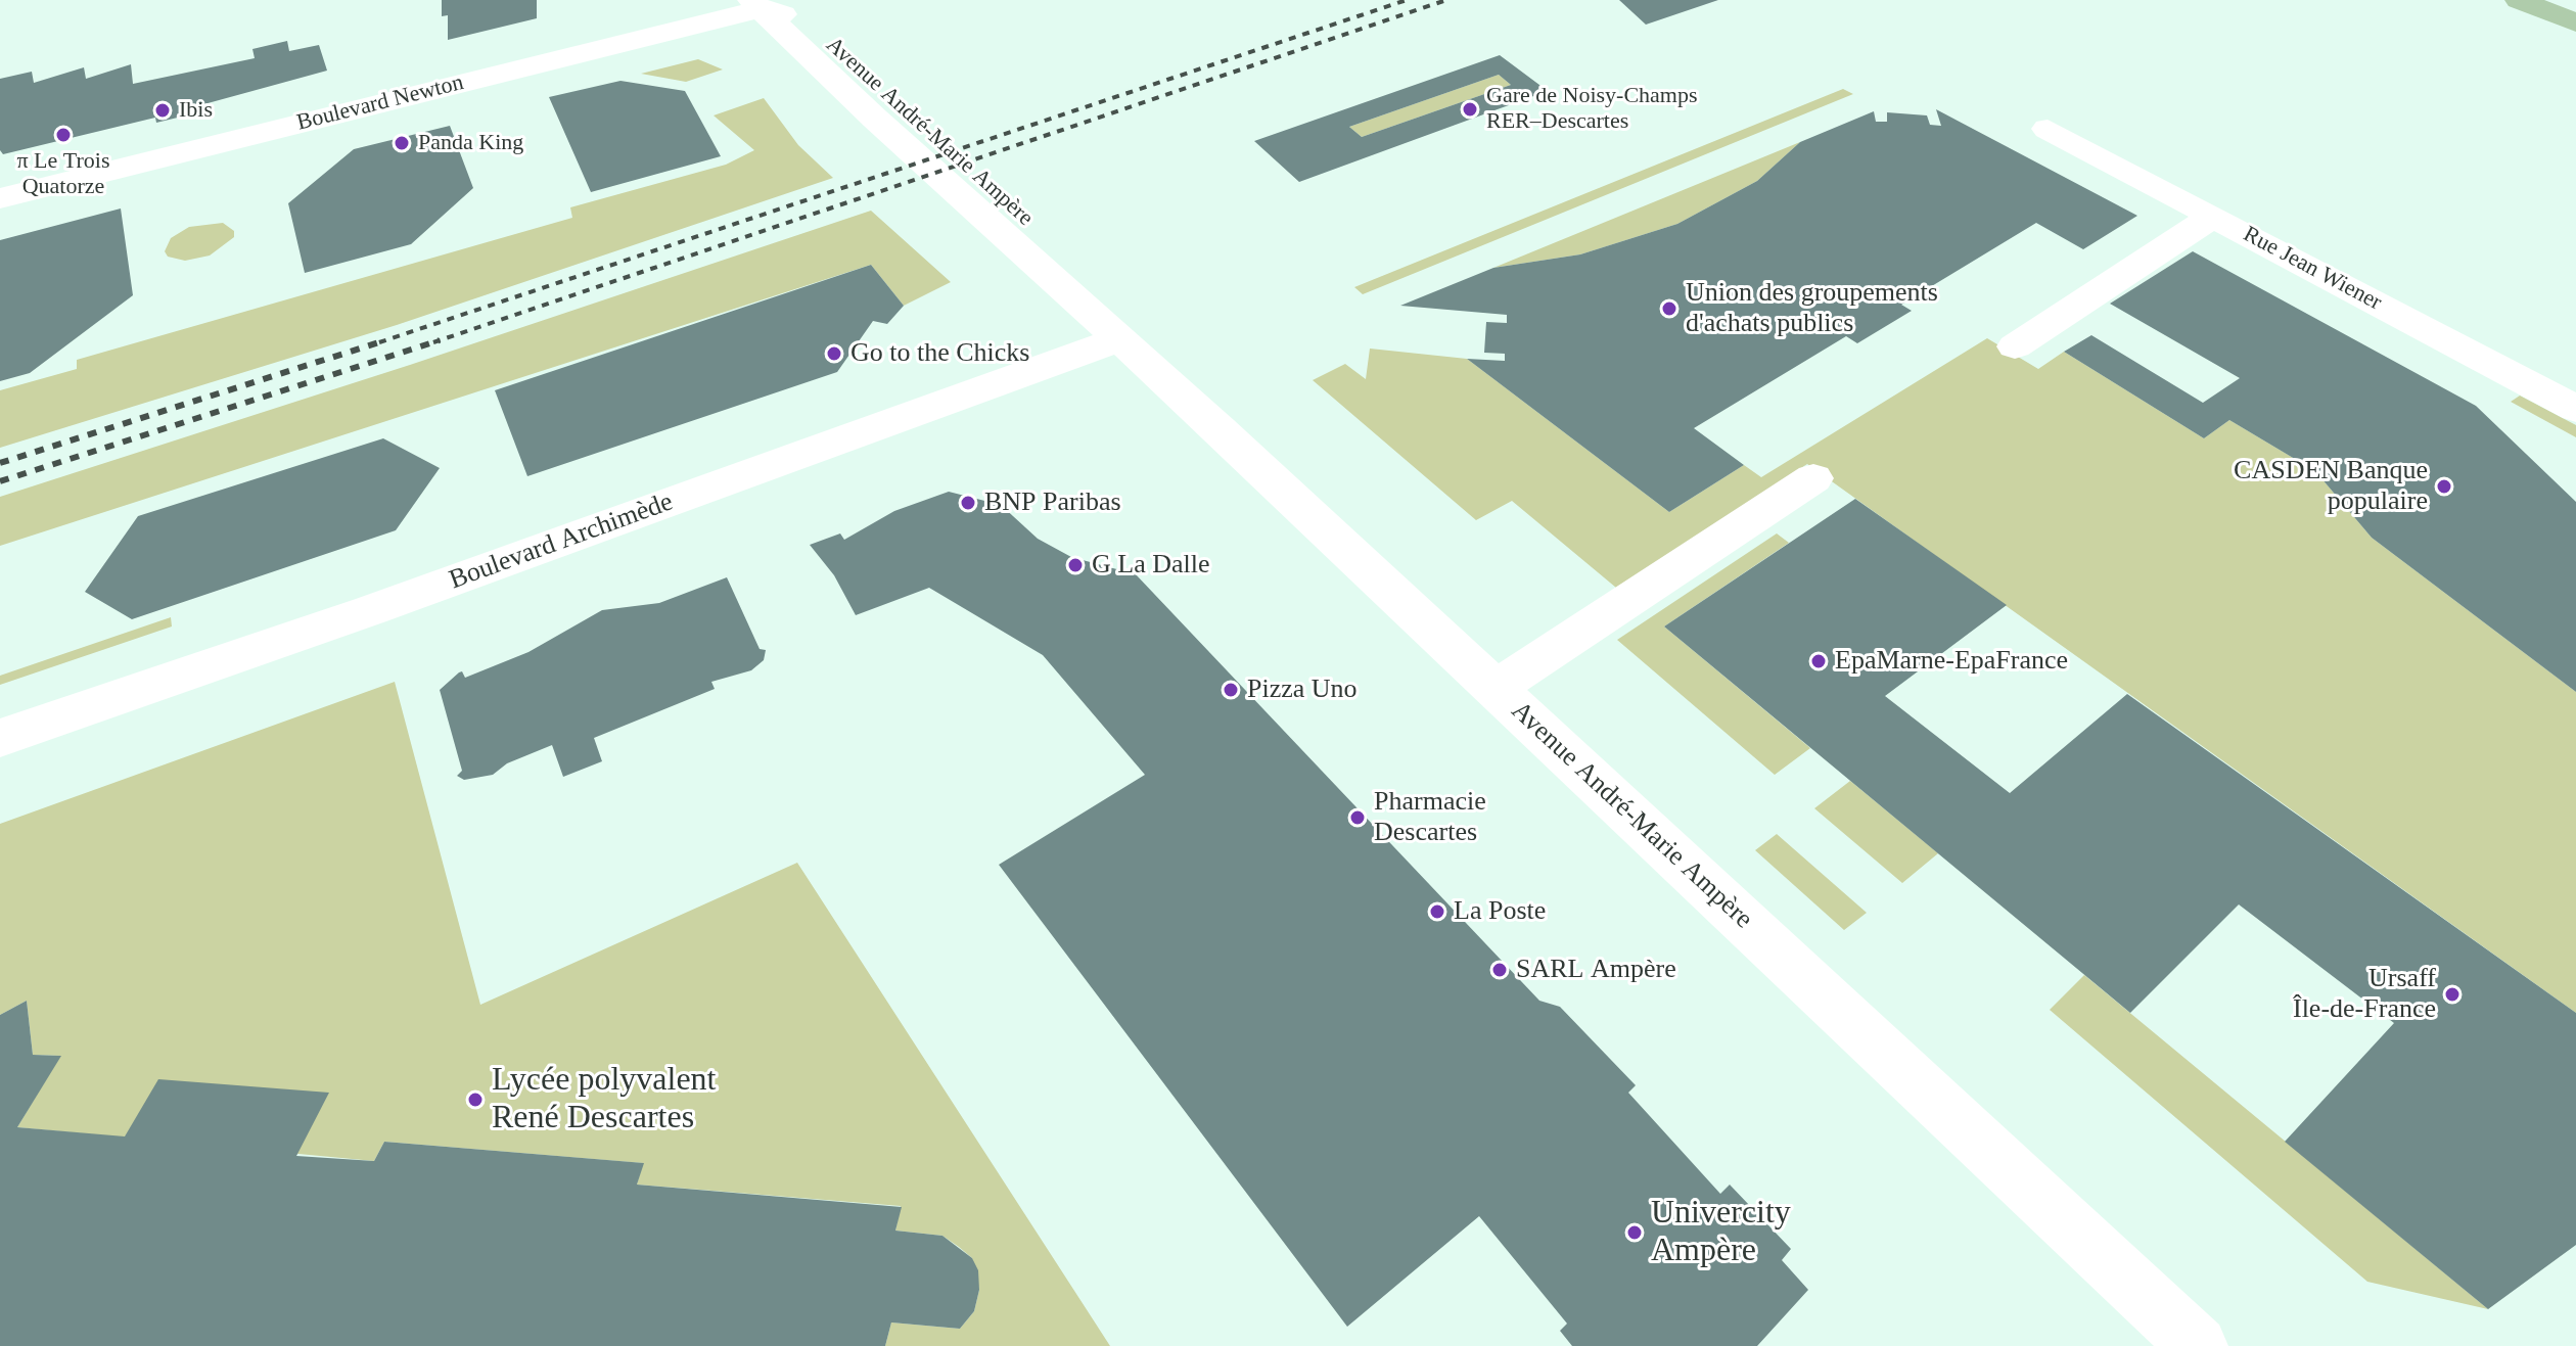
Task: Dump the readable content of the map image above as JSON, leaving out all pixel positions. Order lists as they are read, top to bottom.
{
  "streets": {
    "street": [
      "Boulevard Newton",
      "Avenue André-Marie Ampère",
      "Rue Jean Wiener",
      "Boulevard Archimède"
    ]
  },
  "crossings": [
    ["Boulevard Newton", "Avenue André-Marie Ampère"],
    ["Avenue André-Marie Ampère", "Boulevard Archimède"]
  ],
  "places": [
    "Gare de Noisy-Champs RER–Descartes",
    "Ibis",
    "π Le Trois Quatorze",
    "Panda King",
    "Union des groupements d'achats publics",
    "Go to the Chicks",
    "CASDEN Banque populaire",
    "BNP Paribas",
    "G La Dalle",
    "EpaMarne-EpaFrance",
    "Pizza Uno",
    "Pharmacie Descartes",
    "La Poste",
    "SARL Ampère",
    "Ursaff Île-de-France",
    "Lycée polyvalent René Descartes",
    "Univercity Ampère"
  ]
}
